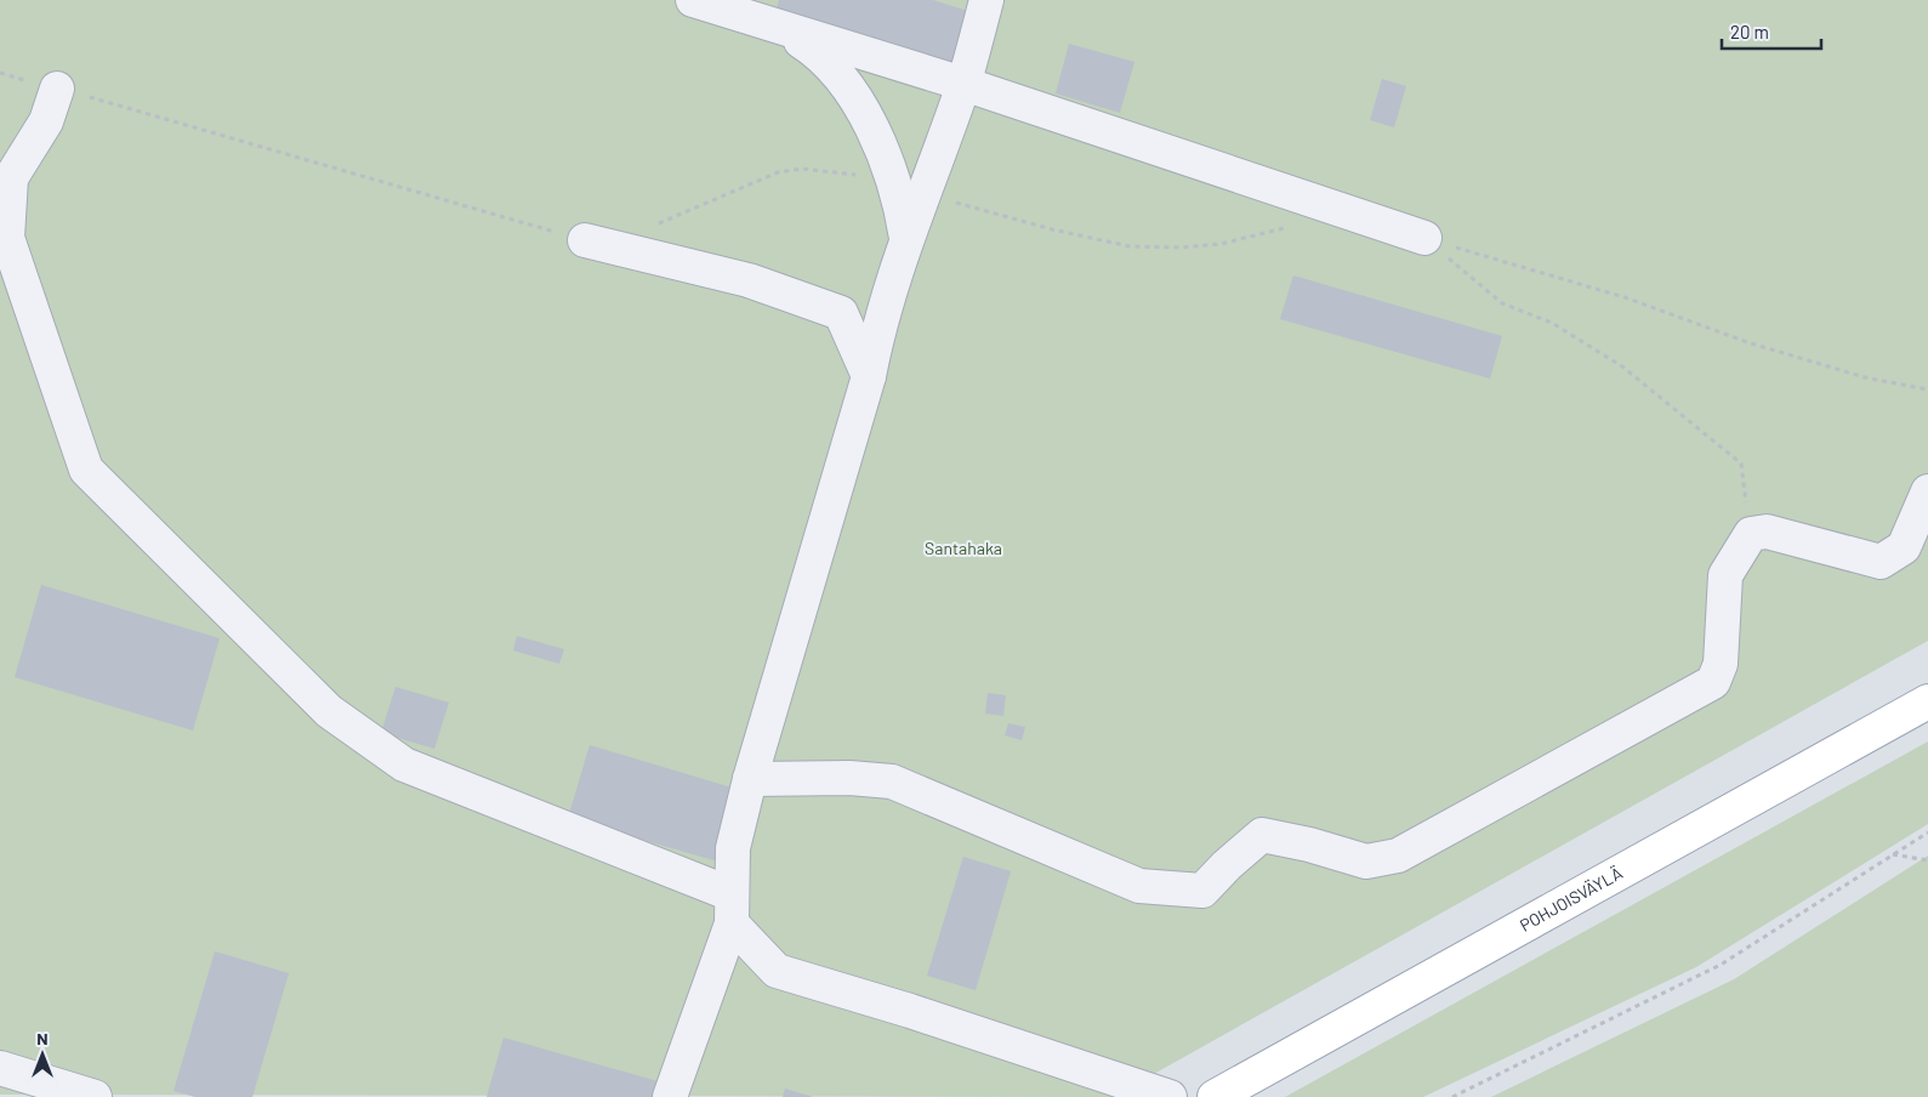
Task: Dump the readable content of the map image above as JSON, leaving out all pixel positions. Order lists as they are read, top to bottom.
{
  "streets": {
    "main road": ["POHJOISVÄYLÄ"]
  },
  "parks": ["Santahaka"],
  "scale_bar": "20 m",
  "north": "top"
}
